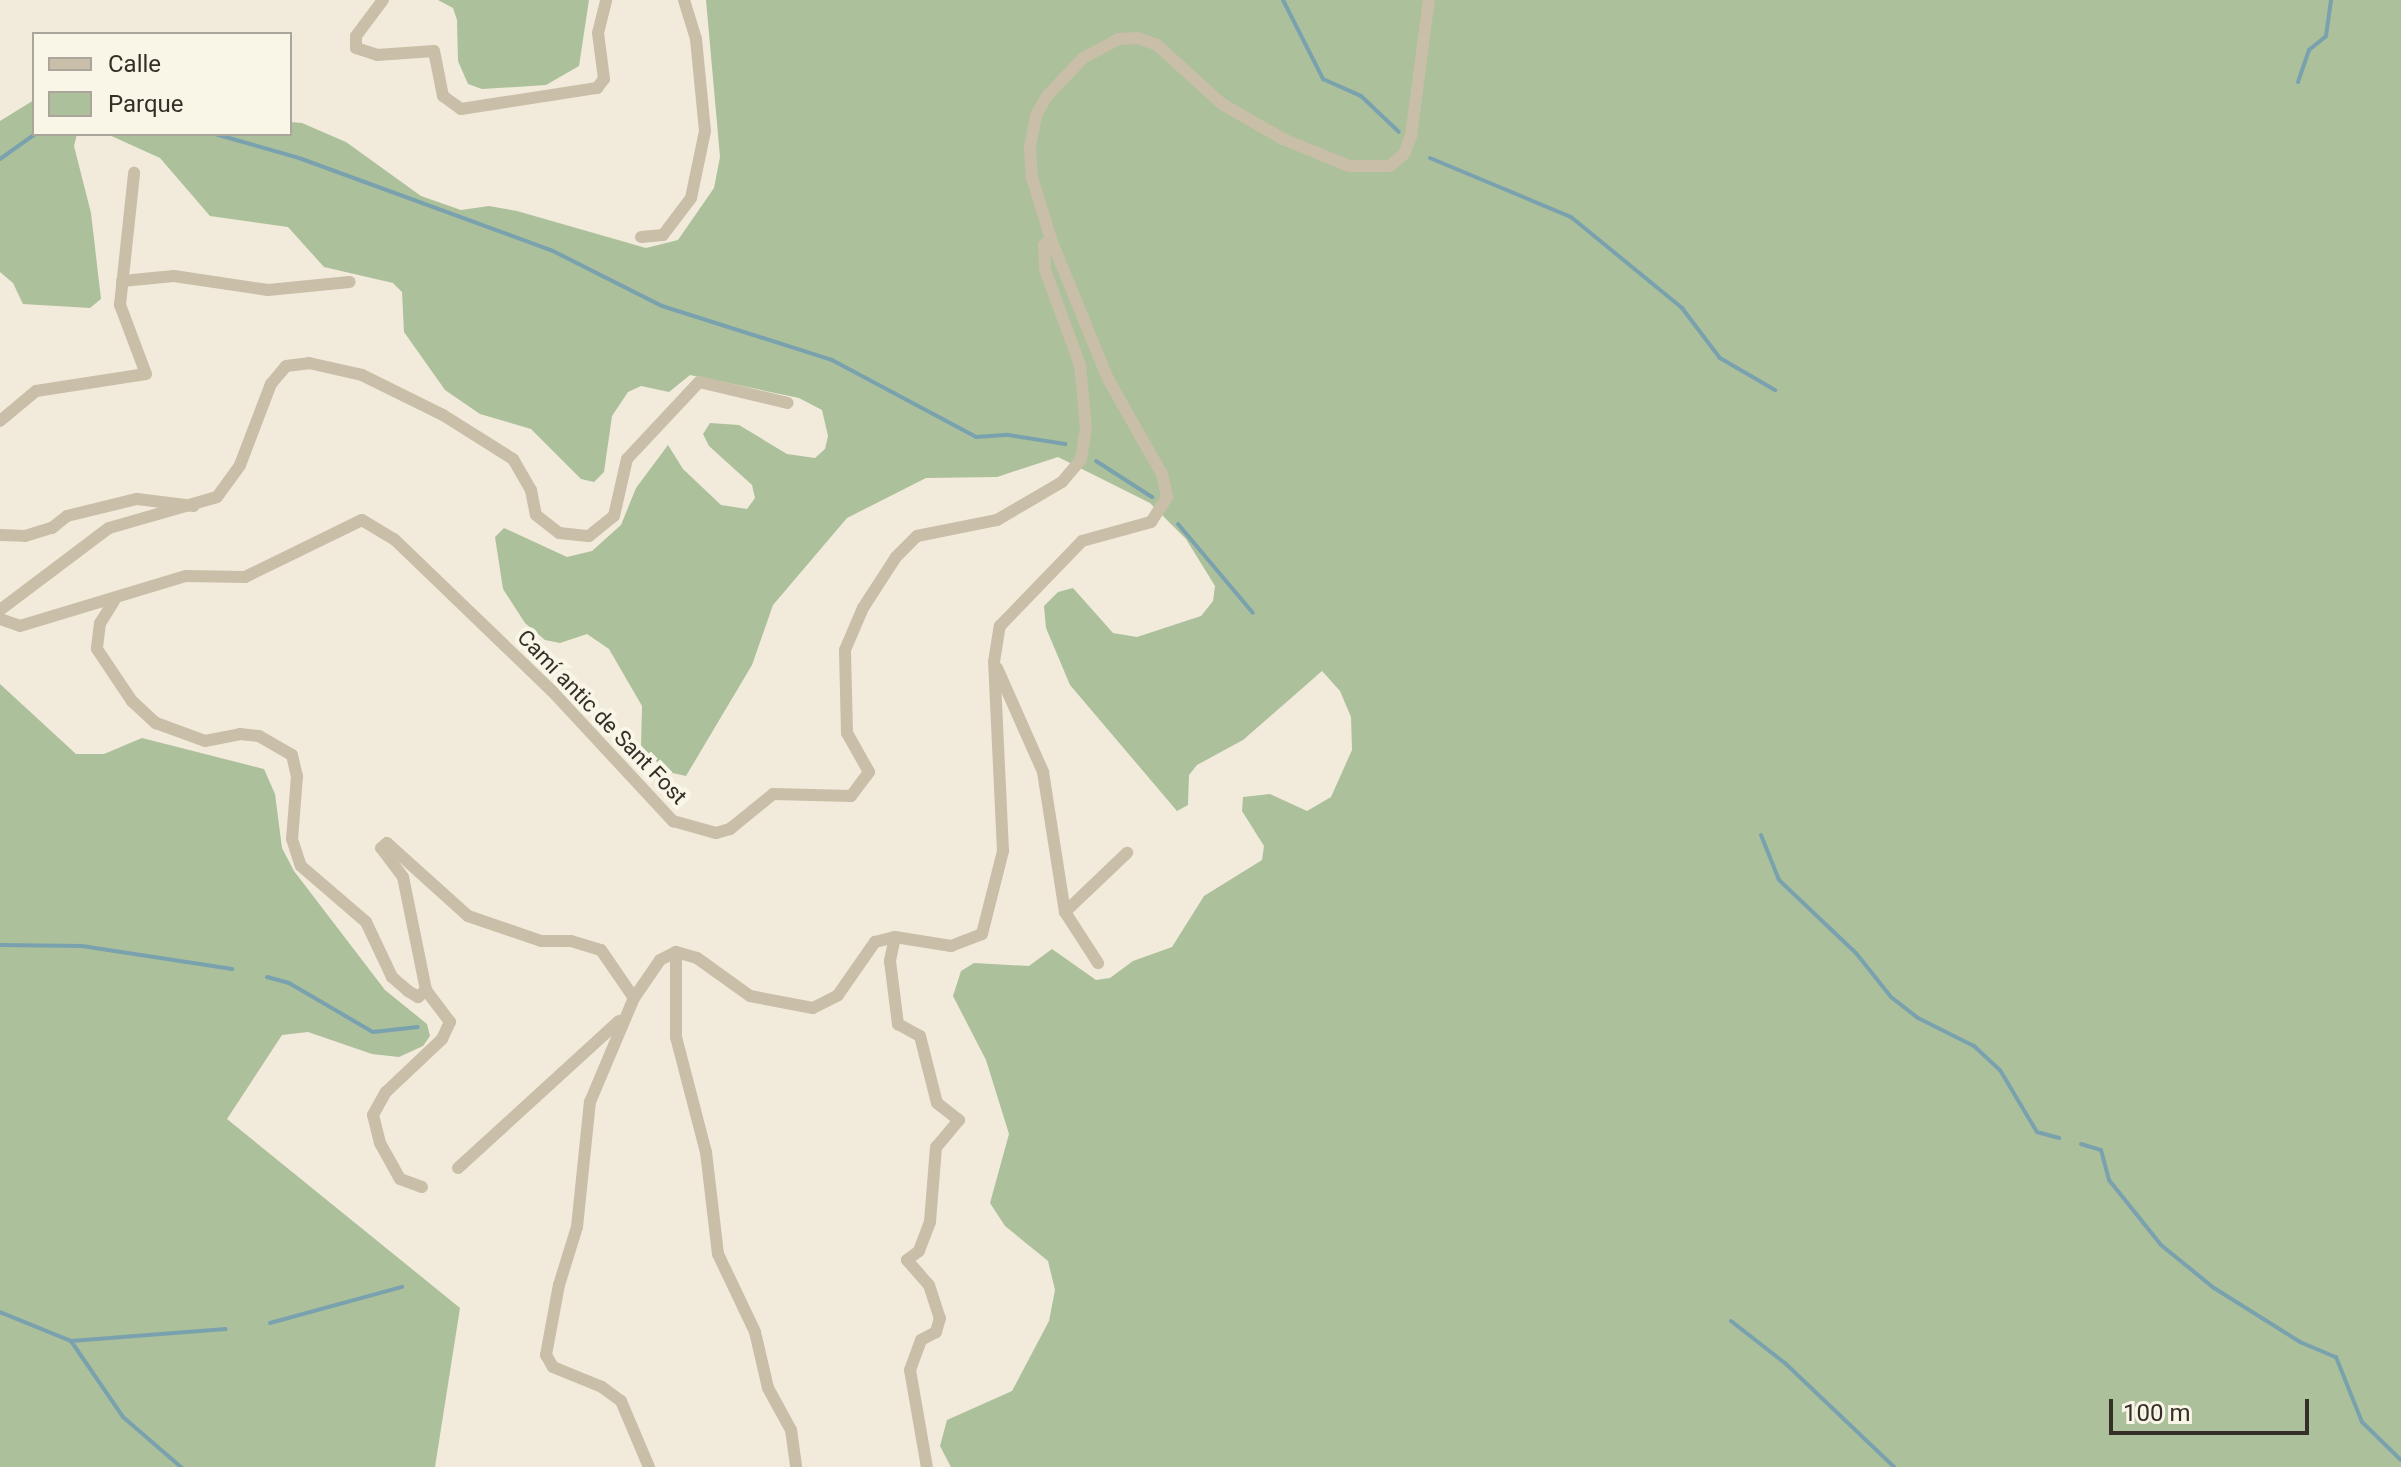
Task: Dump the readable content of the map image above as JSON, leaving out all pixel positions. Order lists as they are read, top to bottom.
{
  "streets": {
    "street": ["Camí antic de Sant Fost"]
  },
  "legend": ["Calle", "Parque"],
  "scale_bar": "100 m"
}
